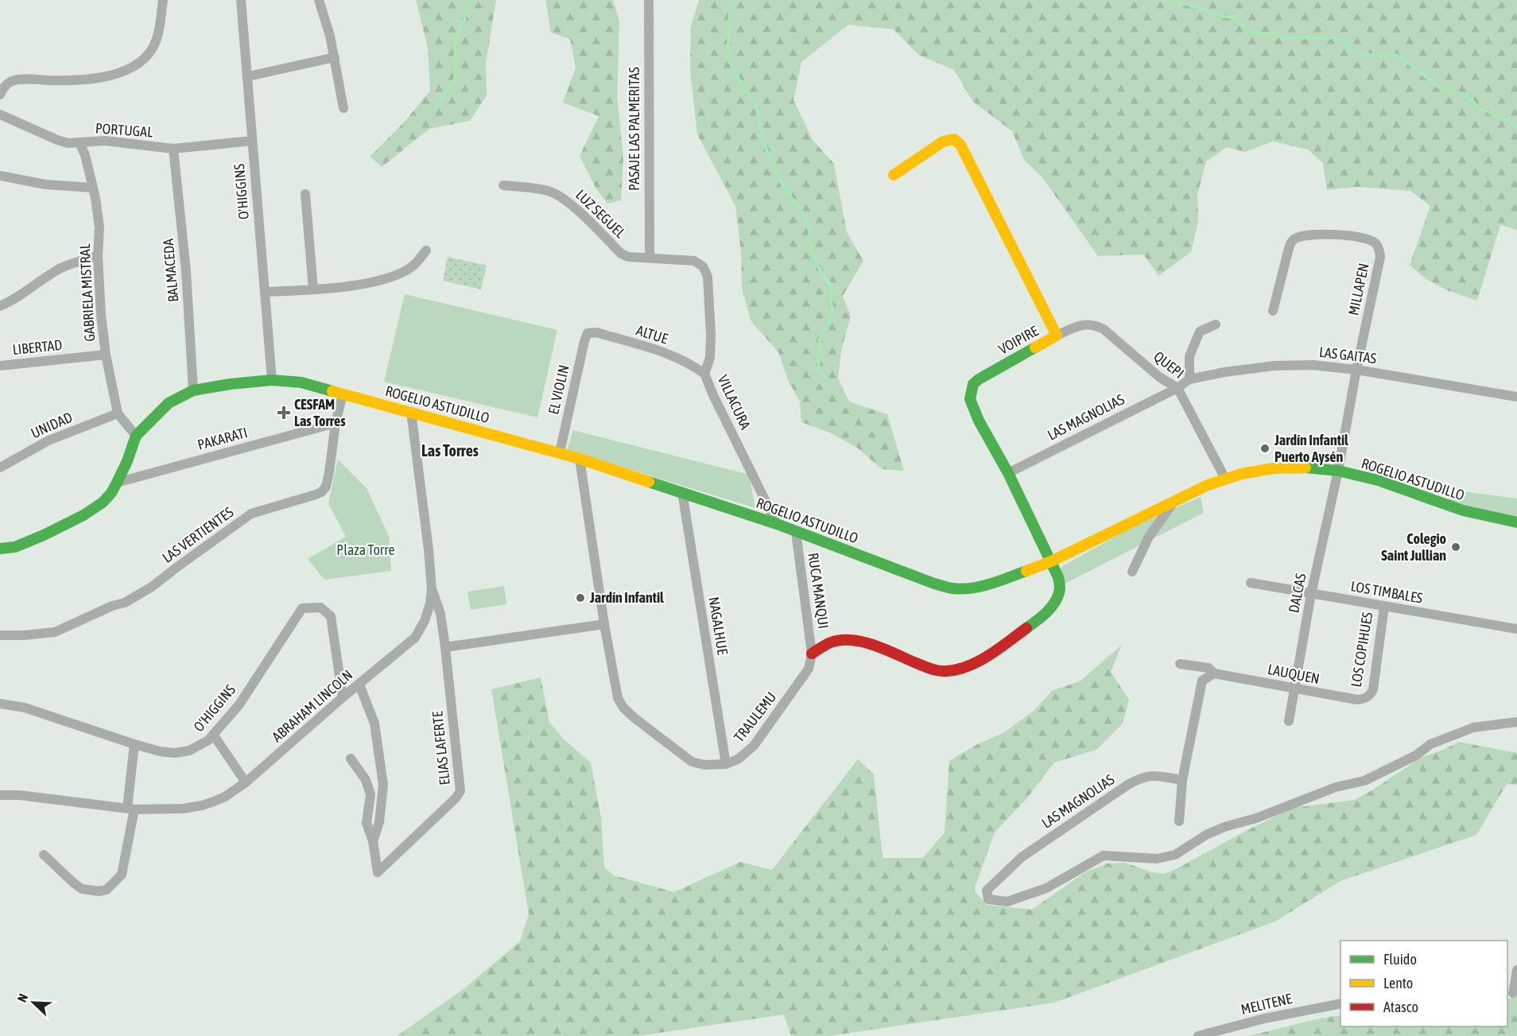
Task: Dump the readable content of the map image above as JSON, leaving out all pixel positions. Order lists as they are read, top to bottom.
{
  "streets": {
    "street": [
      "PASAJE LAS PALMERITAS",
      "PORTUGAL",
      "O'HIGGINS",
      "LUZ SEGUEL",
      "BALMACEDA",
      "MILLAPEN",
      "GABRIELA MISTRAL",
      "ALTUE",
      "VOIPIRE",
      "LIBERTAD",
      "LAS GAITAS",
      "QUEPI",
      "EL VIOLIN",
      "VILLACURA",
      "ROGELIO ASTUDILLO",
      "LAS MAGNOLIAS",
      "UNIDAD",
      "PAKARATI",
      "LAS VERTIENTES",
      "RUCA MANQUI",
      "LOS TIMBALES",
      "DALCAS",
      "NAGALHUE",
      "LOS COPIHUES",
      "LAUQUEN",
      "ABRAHAM LINCOLN",
      "TRAULEMU",
      "ELIAS LAFERTE",
      "MELITENE"
    ]
  },
  "crossings": [
    ["PASAJE LAS PALMERITAS", "LUZ SEGUEL"],
    ["PASAJE LAS PALMERITAS", "VILLACURA"],
    ["PORTUGAL", "O'HIGGINS"],
    ["PORTUGAL", "BALMACEDA"],
    ["PORTUGAL", "GABRIELA MISTRAL"],
    ["O'HIGGINS", "ROGELIO ASTUDILLO"],
    ["O'HIGGINS", "ABRAHAM LINCOLN"],
    ["LUZ SEGUEL", "VILLACURA"],
    ["BALMACEDA", "ROGELIO ASTUDILLO"],
    ["MILLAPEN", "LAS GAITAS"],
    ["MILLAPEN", "ROGELIO ASTUDILLO"],
    ["MILLAPEN", "DALCAS"],
    ["GABRIELA MISTRAL", "LIBERTAD"],
    ["GABRIELA MISTRAL", "ROGELIO ASTUDILLO"],
    ["GABRIELA MISTRAL", "UNIDAD"],
    ["ALTUE", "EL VIOLIN"],
    ["ALTUE", "VILLACURA"],
    ["VOIPIRE", "QUEPI"],
    ["VOIPIRE", "ROGELIO ASTUDILLO"],
    ["VOIPIRE", "LAS MAGNOLIAS"],
    ["LAS GAITAS", "QUEPI"],
    ["LAS GAITAS", "LAS MAGNOLIAS"],
    ["QUEPI", "ROGELIO ASTUDILLO"],
    ["QUEPI", "LAS MAGNOLIAS"],
    ["EL VIOLIN", "ROGELIO ASTUDILLO"],
    ["VILLACURA", "ROGELIO ASTUDILLO"],
    ["ROGELIO ASTUDILLO", "PAKARATI"],
    ["ROGELIO ASTUDILLO", "LAS VERTIENTES"],
    ["ROGELIO ASTUDILLO", "RUCA MANQUI"],
    ["ROGELIO ASTUDILLO", "DALCAS"],
    ["ROGELIO ASTUDILLO", "NAGALHUE"],
    ["ROGELIO ASTUDILLO", "ABRAHAM LINCOLN"],
    ["ROGELIO ASTUDILLO", "TRAULEMU"],
    ["PAKARATI", "LAS VERTIENTES"],
    ["RUCA MANQUI", "TRAULEMU"],
    ["LOS TIMBALES", "DALCAS"],
    ["LOS TIMBALES", "LOS COPIHUES"],
    ["DALCAS", "LAUQUEN"],
    ["NAGALHUE", "TRAULEMU"],
    ["LOS COPIHUES", "LAUQUEN"],
    ["ABRAHAM LINCOLN", "ELIAS LAFERTE"]
  ],
  "districts": ["Las Torres"],
  "parks": ["Plaza Torre"],
  "places": {
    "health": ["CESFAM Las Torres"],
    "other": ["Jardín Infantil Puerto Aysén", "Colegio Saint Jullian", "Jardín Infantil"]
  },
  "legend": ["Fluido", "Lento", "Atasco"],
  "north": "top left"
}
